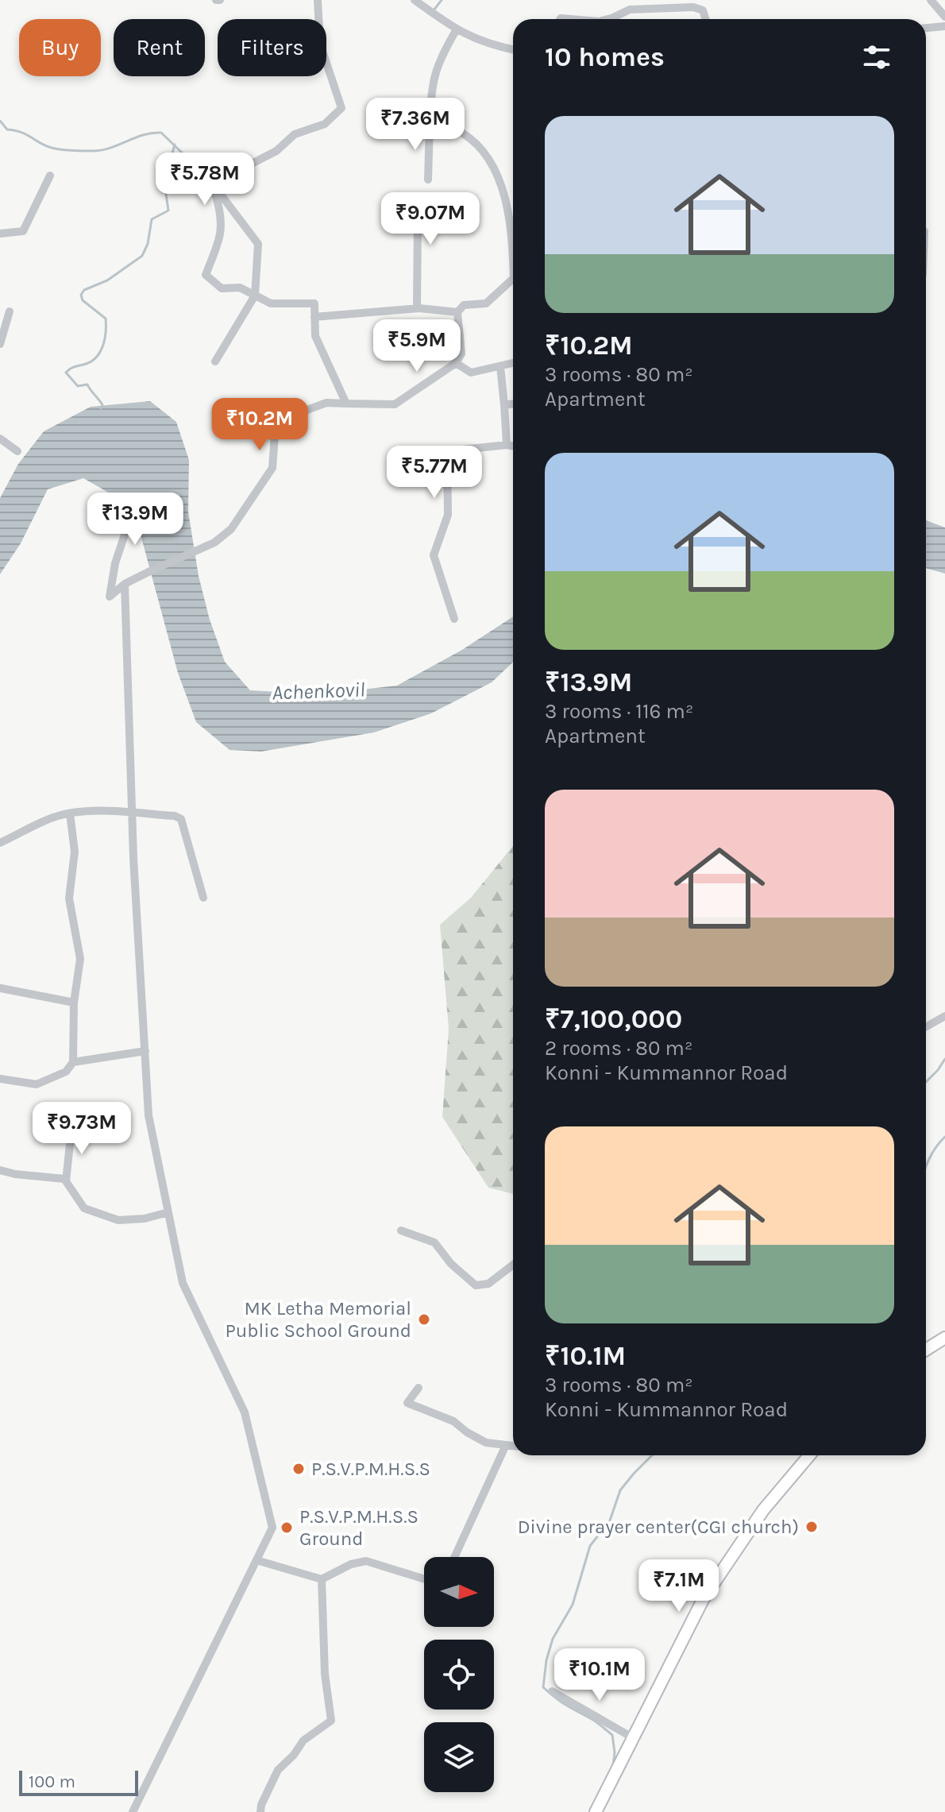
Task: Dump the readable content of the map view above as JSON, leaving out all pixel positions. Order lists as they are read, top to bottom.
{
  "water": ["Achenkovil"],
  "places": [
    "MK Letha Memorial Public School Ground",
    "P.S.V.P.M.H.S.S",
    "Divine prayer center(CGI church)",
    "P.S.V.P.M.H.S.S Ground"
  ],
  "scale_bar": "100 m",
  "north": "right",
  "page": {
    "chip": ["Buy", "Rent", "Filters"],
    "heading": "10 homes",
    "list": [
      {
        "name": "₹10.2M",
        "note": "3 rooms · 80 m² · Apartment"
      },
      {
        "name": "₹13.9M",
        "note": "3 rooms · 116 m² · Apartment"
      },
      {
        "name": "₹7,100,000",
        "note": "2 rooms · 80 m² · Konni - Kummannor Road"
      },
      {
        "name": "₹10.1M",
        "note": "3 rooms · 80 m² · Konni - Kummannor Road"
      }
    ],
    "price": [
      "₹7.36M",
      "₹5.78M",
      "₹9.07M",
      "₹5.9M",
      "₹10.2M",
      "₹5.77M",
      "₹13.9M",
      "₹9.73M",
      "₹7.1M",
      "₹10.1M"
    ],
    "scale": "100 m"
  }
}
